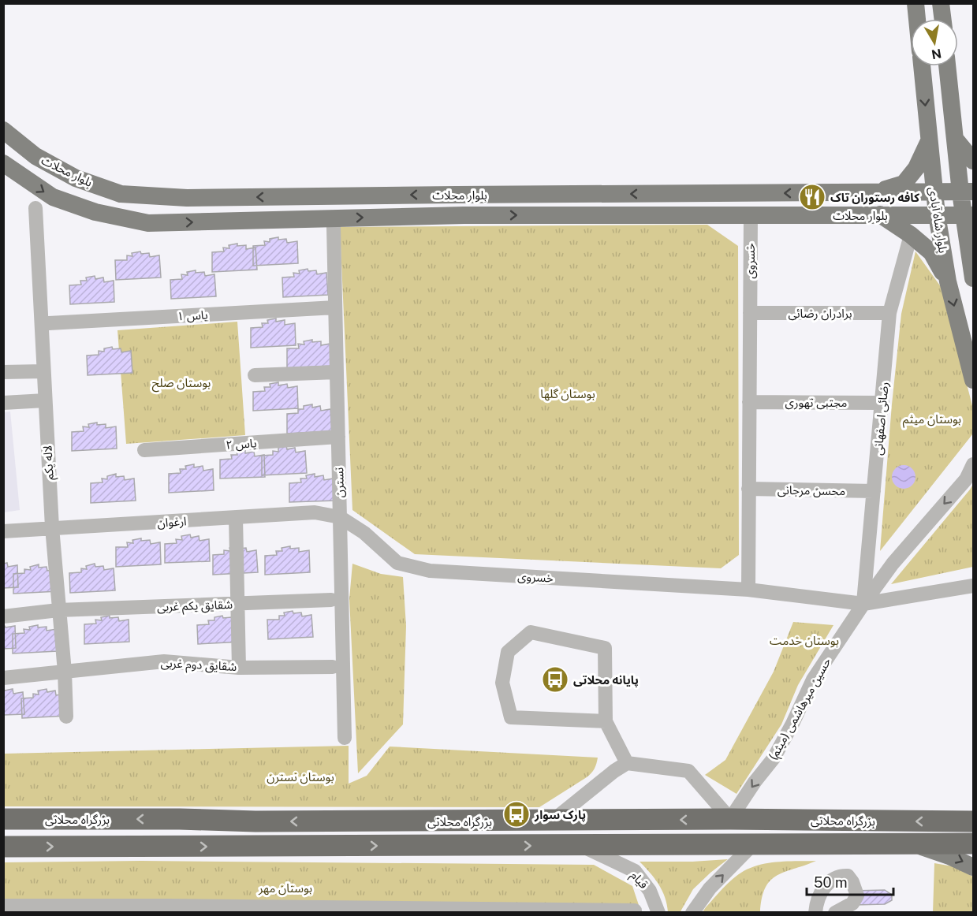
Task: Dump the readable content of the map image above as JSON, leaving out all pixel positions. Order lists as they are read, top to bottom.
{
  "streets": {
    "highway": ["بزرگراه محلاتی"],
    "main road": ["بلوار محلات", "بلوار شاه آبادی"],
    "street": [
      "خسروی",
      "برادران رضائی",
      "یاس ۱",
      "مجتبی تهوری",
      "رضائی اصفهانی",
      "یاس ۲",
      "لاله یکم",
      "نسترن",
      "محسن مرجانی",
      "ارغوان",
      "شقایق یکم غربی",
      "شقایق دوم غربی",
      "حسین میرهاشمی (میثم)",
      "قیام"
    ]
  },
  "crossings": [
    ["بلوار محلات", "بلوار شاه آبادی"],
    ["بلوار محلات", "خسروی"],
    ["خسروی", "برادران رضائی"],
    ["خسروی", "مجتبی تهوری"],
    ["خسروی", "رضائی اصفهانی"],
    ["خسروی", "نسترن"],
    ["خسروی", "محسن مرجانی"],
    ["خسروی", "ارغوان"],
    ["خسروی", "حسین میرهاشمی (میثم)"],
    ["برادران رضائی", "رضائی اصفهانی"],
    ["یاس ۱", "نسترن"],
    ["مجتبی تهوری", "رضائی اصفهانی"],
    ["رضائی اصفهانی", "محسن مرجانی"],
    ["رضائی اصفهانی", "حسین میرهاشمی (میثم)"],
    ["یاس ۲", "نسترن"],
    ["لاله یکم", "ارغوان"],
    ["لاله یکم", "شقایق یکم غربی"],
    ["لاله یکم", "شقایق دوم غربی"],
    ["نسترن", "ارغوان"],
    ["حسین میرهاشمی (میثم)", "بزرگراه محلاتی"],
    ["بزرگراه محلاتی", "قیام"]
  ],
  "one_way": ["حسین میرهاشمی (میثم)"],
  "parks": [
    "بوستان صلح",
    "بوستان گلها",
    "بوستان میثم",
    "بوستان خدمت",
    "بوستان نسترن",
    "بوستان مهر"
  ],
  "places": {
    "restaurant": ["کافه رستوران تاک"],
    "bus stop": ["پایانه محلاتی", "پارک سوار"]
  },
  "scale_bar": "50 m",
  "north": "bottom"
}
